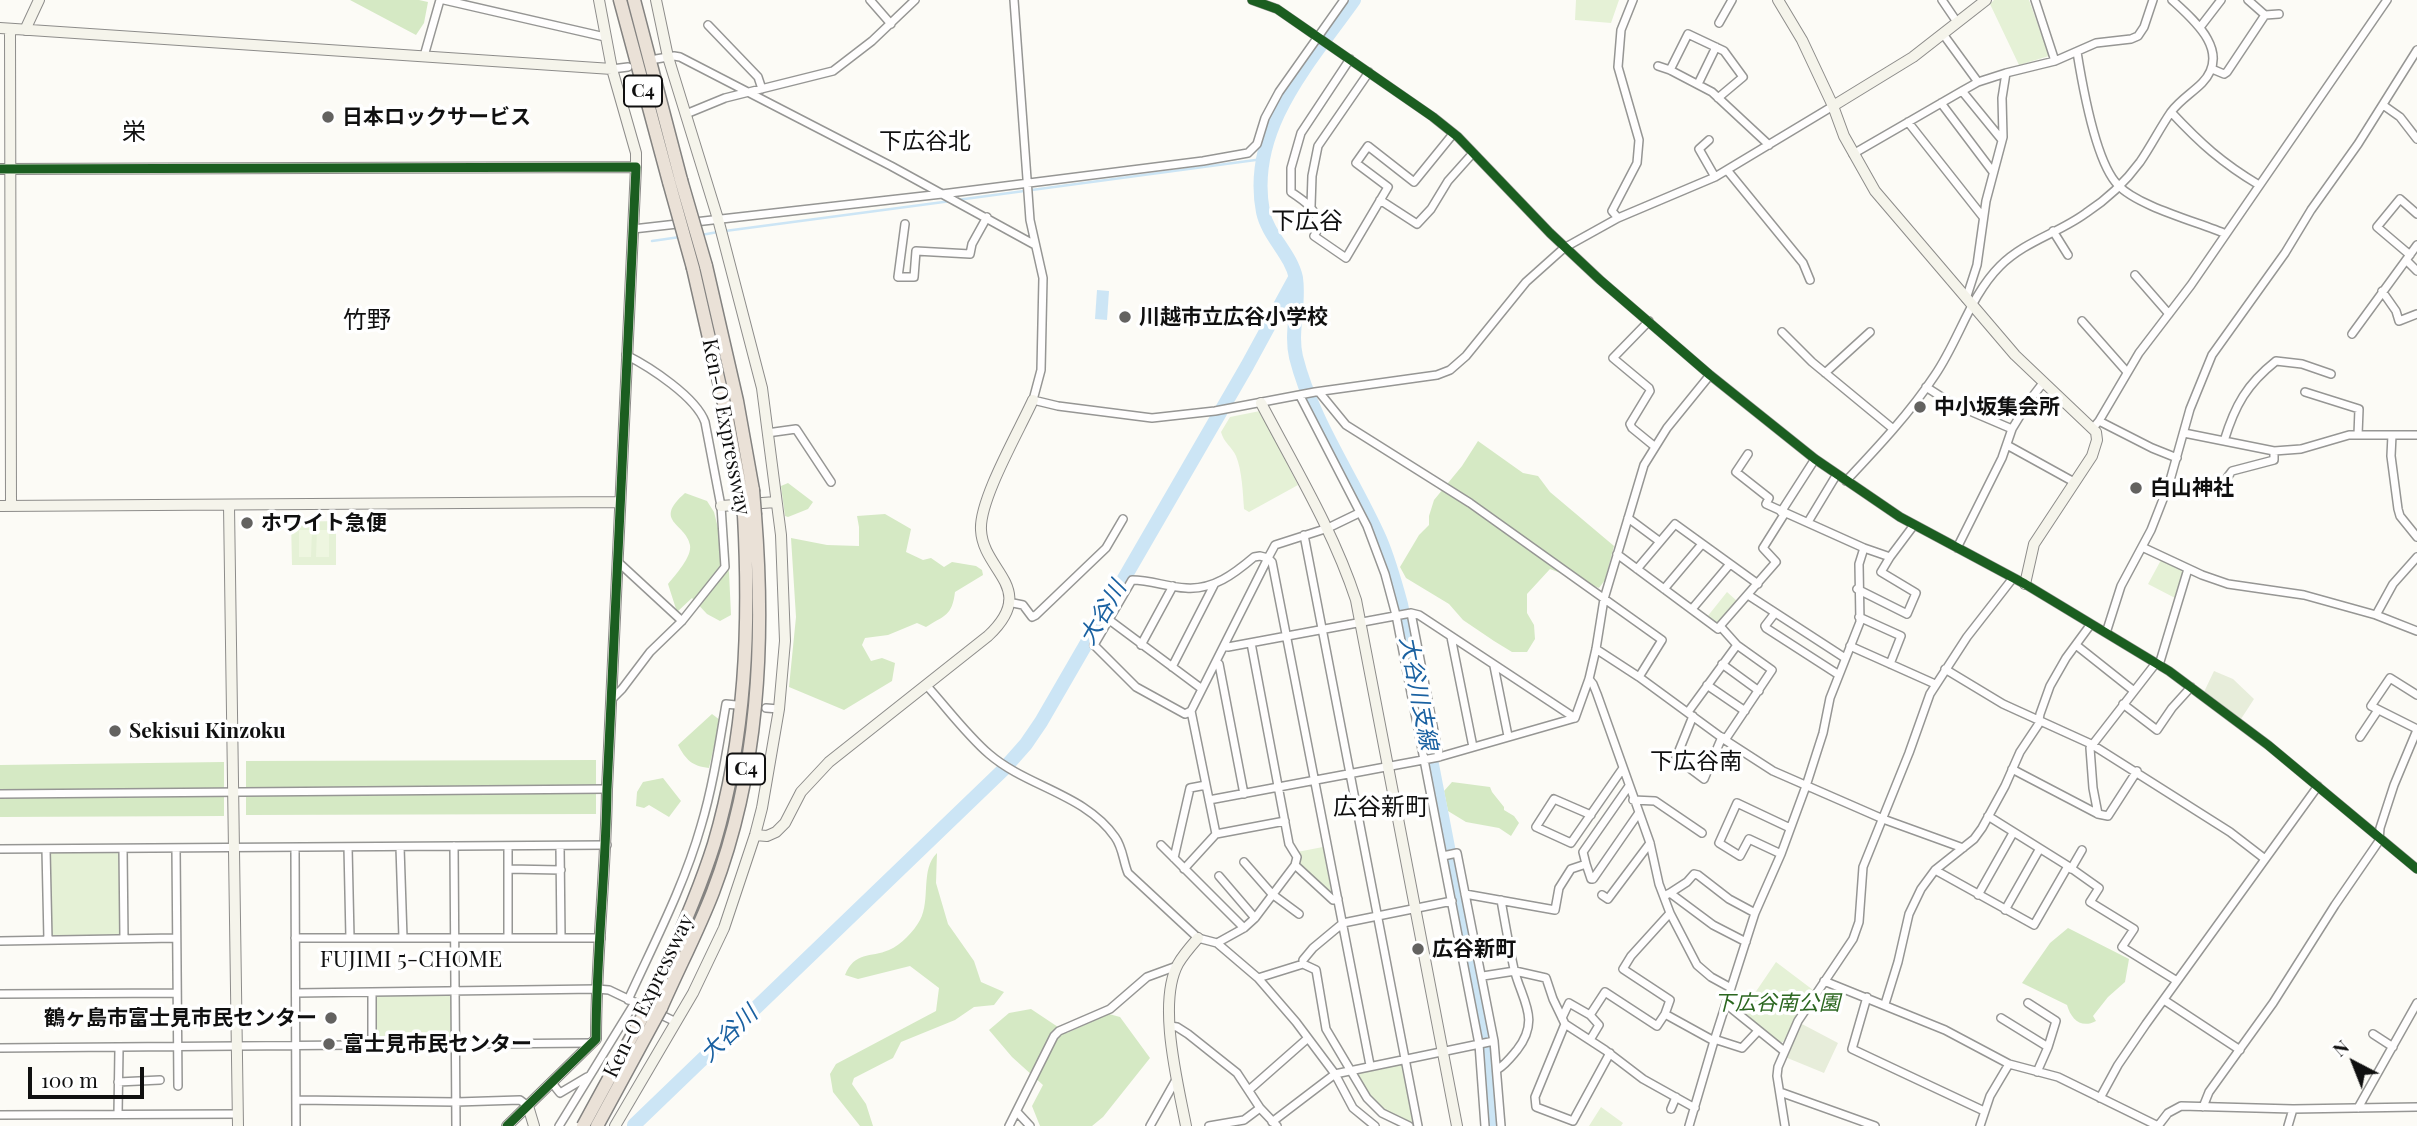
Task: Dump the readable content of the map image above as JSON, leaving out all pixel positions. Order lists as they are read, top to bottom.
{
  "streets": {
    "highway": ["C4", "Ken-O Expressway"]
  },
  "districts": [
    "栄",
    "下広谷北",
    "下広谷",
    "竹野",
    "下広谷南",
    "広谷新町",
    "FUJIMI 5-CHOME"
  ],
  "water": ["大谷川", "大谷川支線"],
  "parks": ["下広谷南公園"],
  "places": [
    "日本ロックサービス",
    "川越市立広谷小学校",
    "中小坂集会所",
    "白山神社",
    "ホワイト急便",
    "Sekisui Kinzoku",
    "広谷新町",
    "鶴ヶ島市富士見市民センター",
    "富士見市民センター"
  ],
  "scale_bar": "100 m",
  "north": "top left"
}
